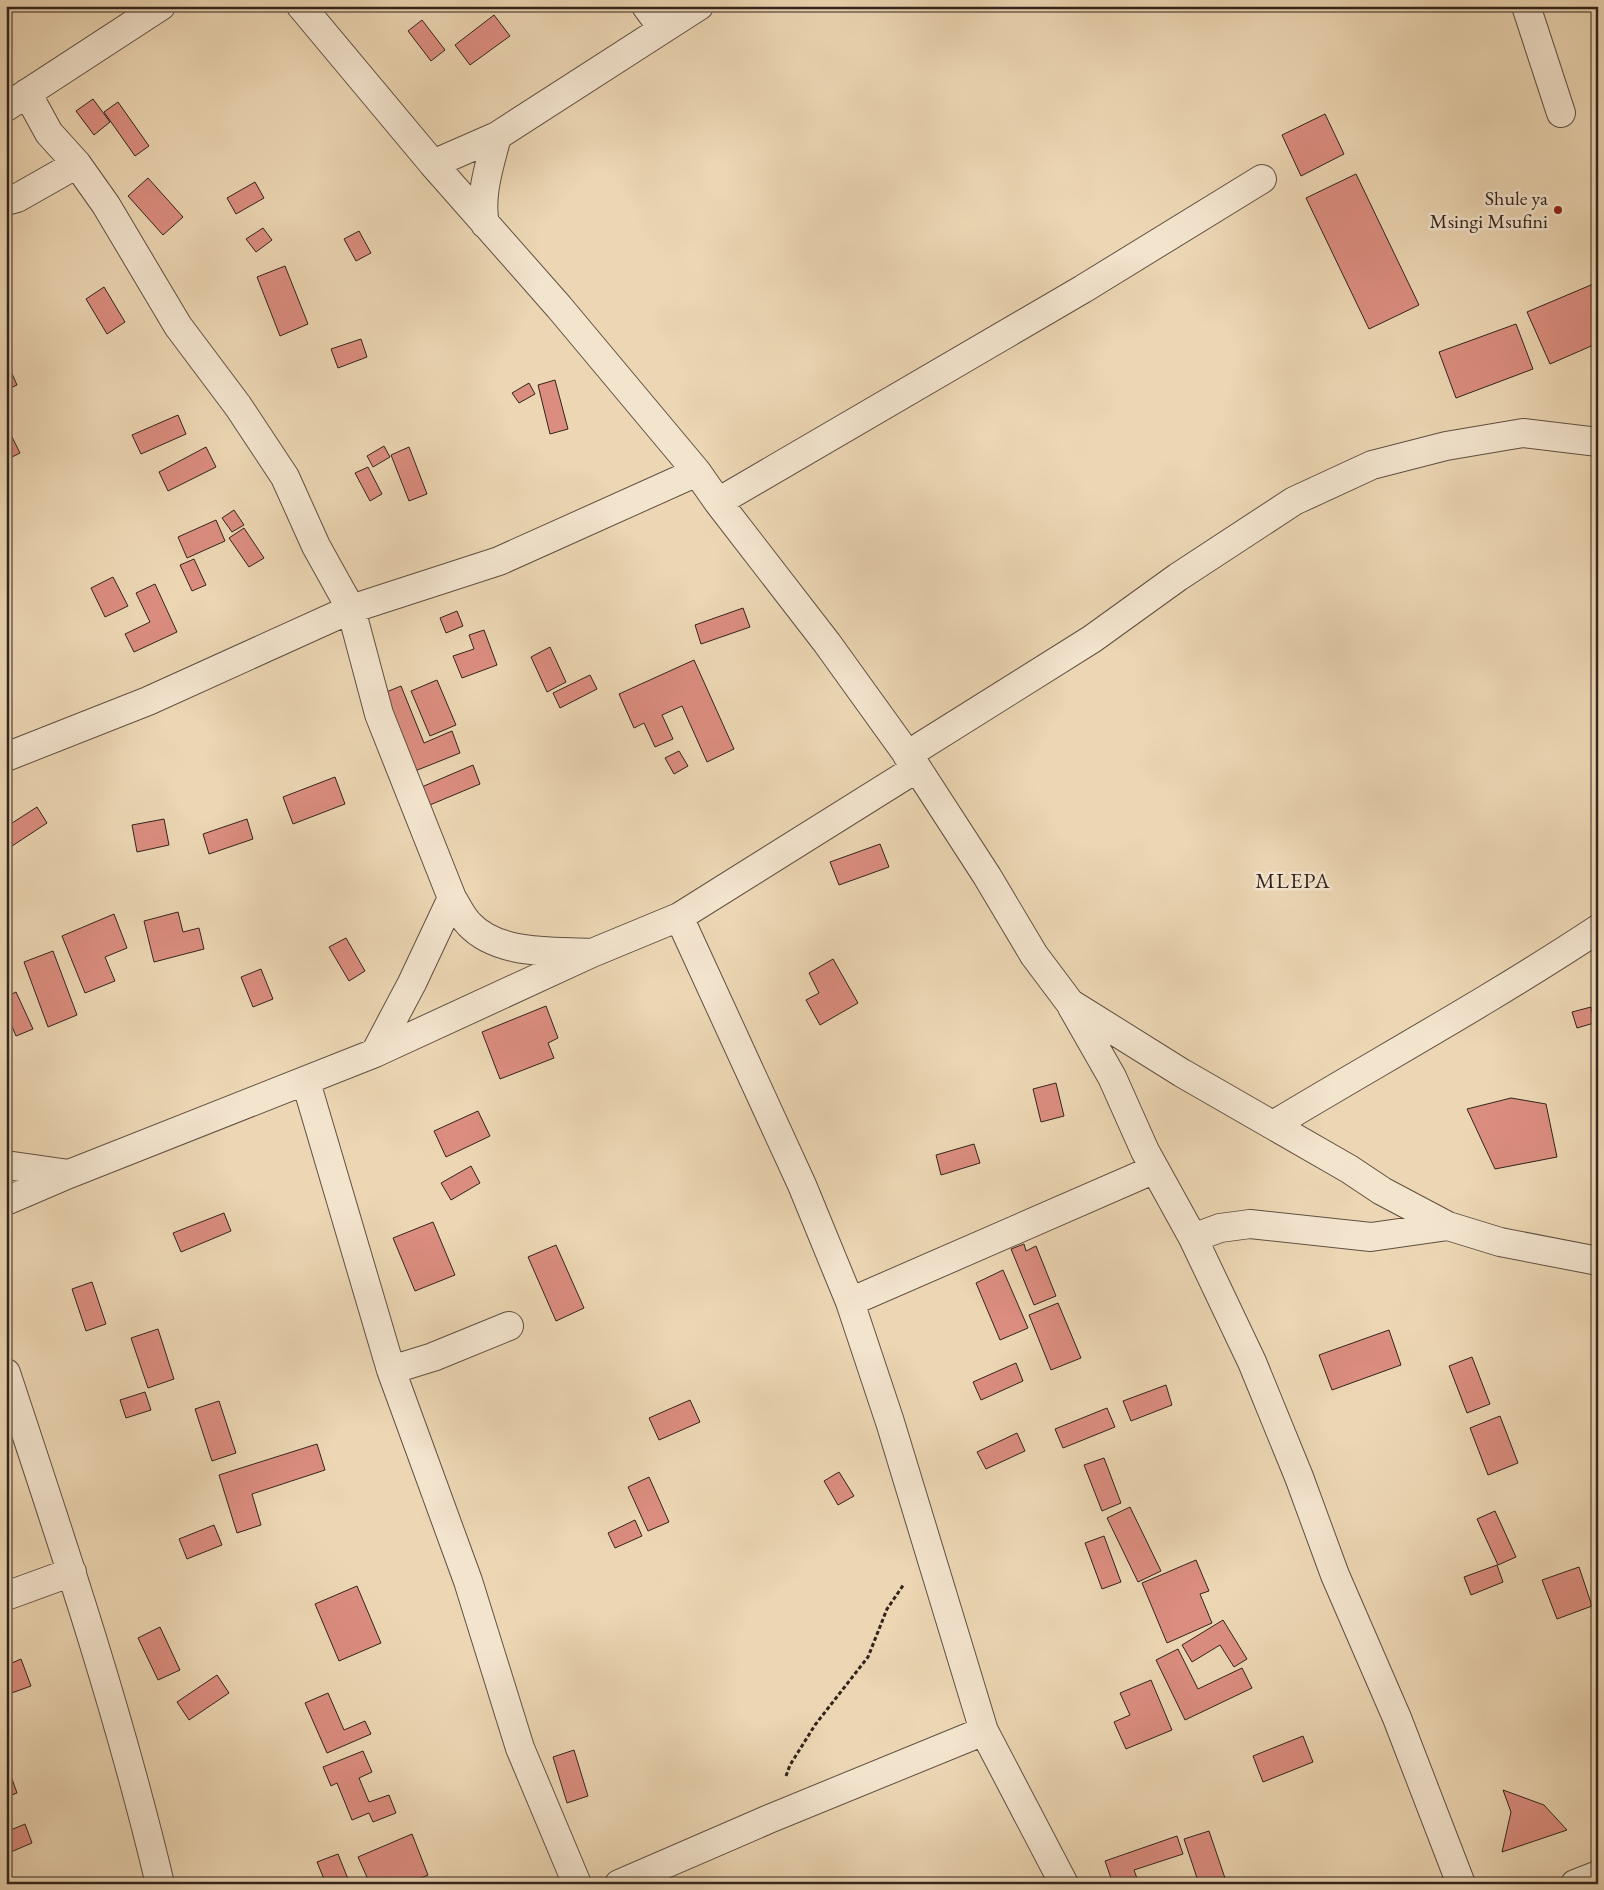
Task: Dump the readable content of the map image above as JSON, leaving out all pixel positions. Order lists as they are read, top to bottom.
{
  "districts": ["MLEPA"],
  "places": ["Shule ya Msingi Msufini"]
}
